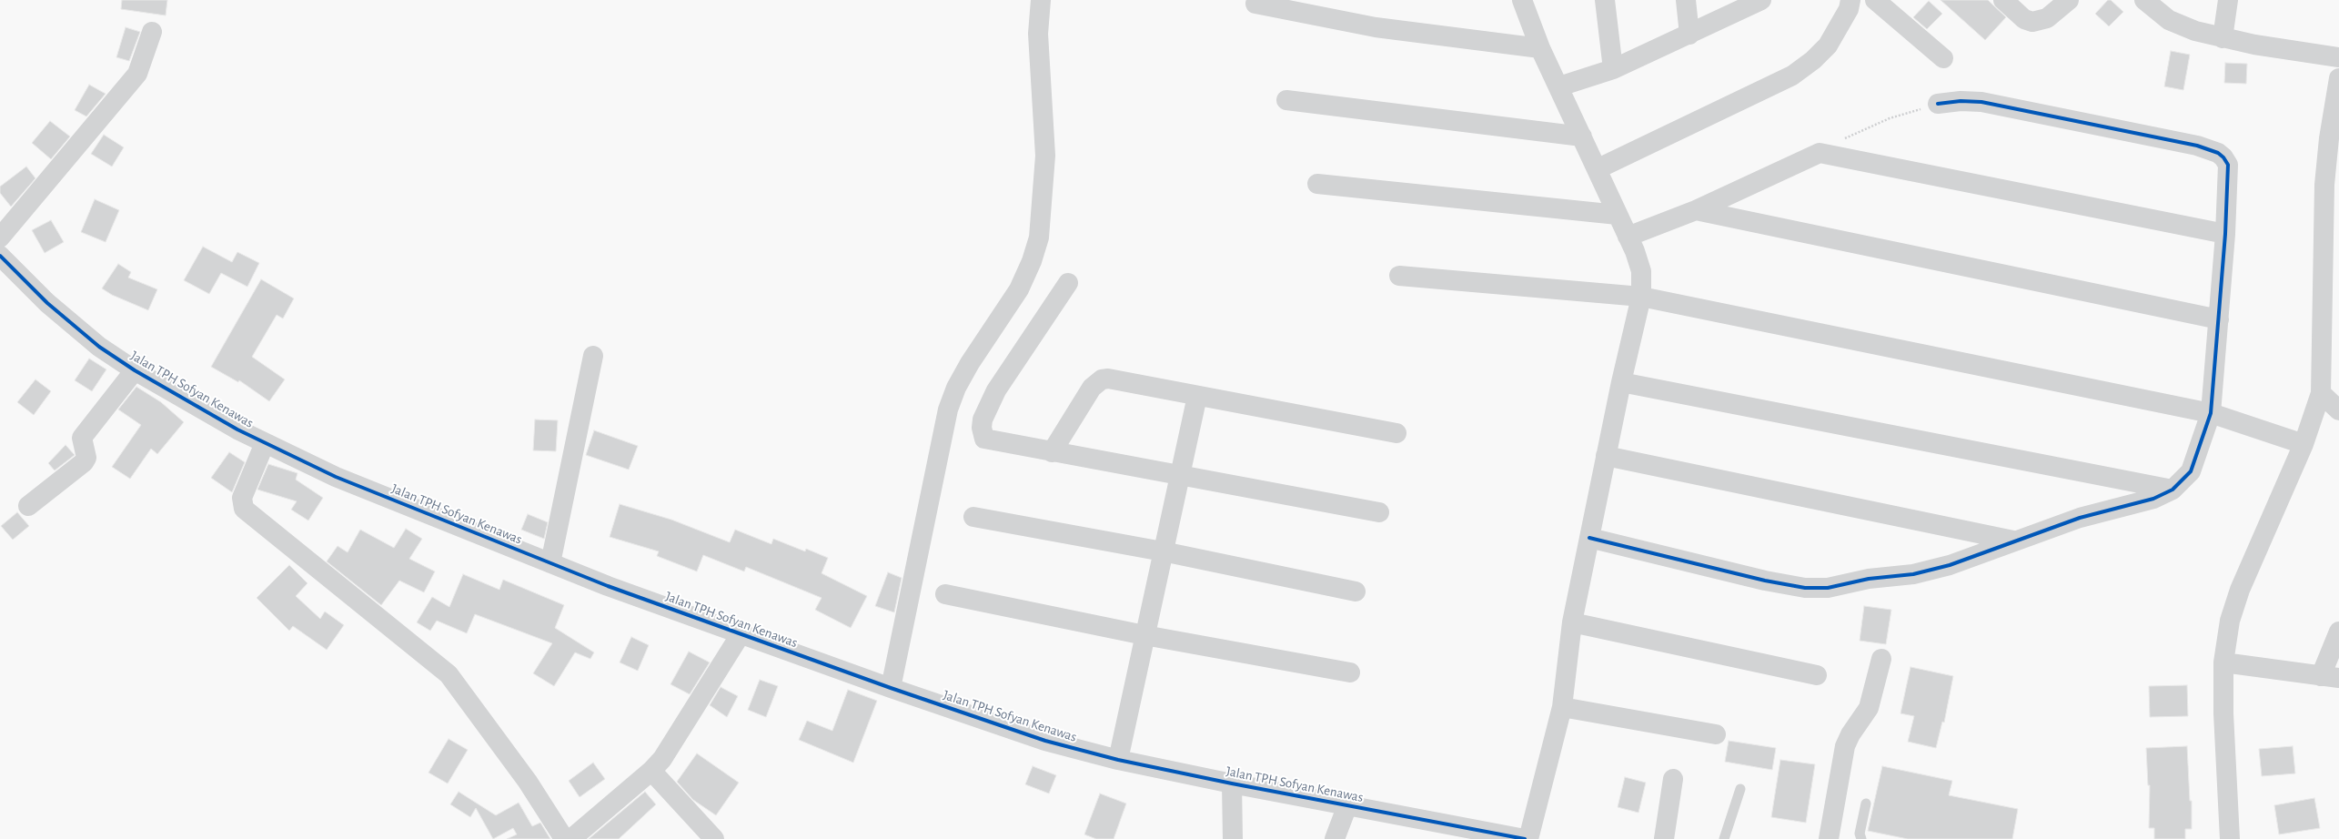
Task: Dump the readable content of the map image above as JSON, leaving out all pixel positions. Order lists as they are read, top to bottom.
{
  "streets": {
    "street": ["Jalan TPH Sofyan Kenawas"]
  }
}
